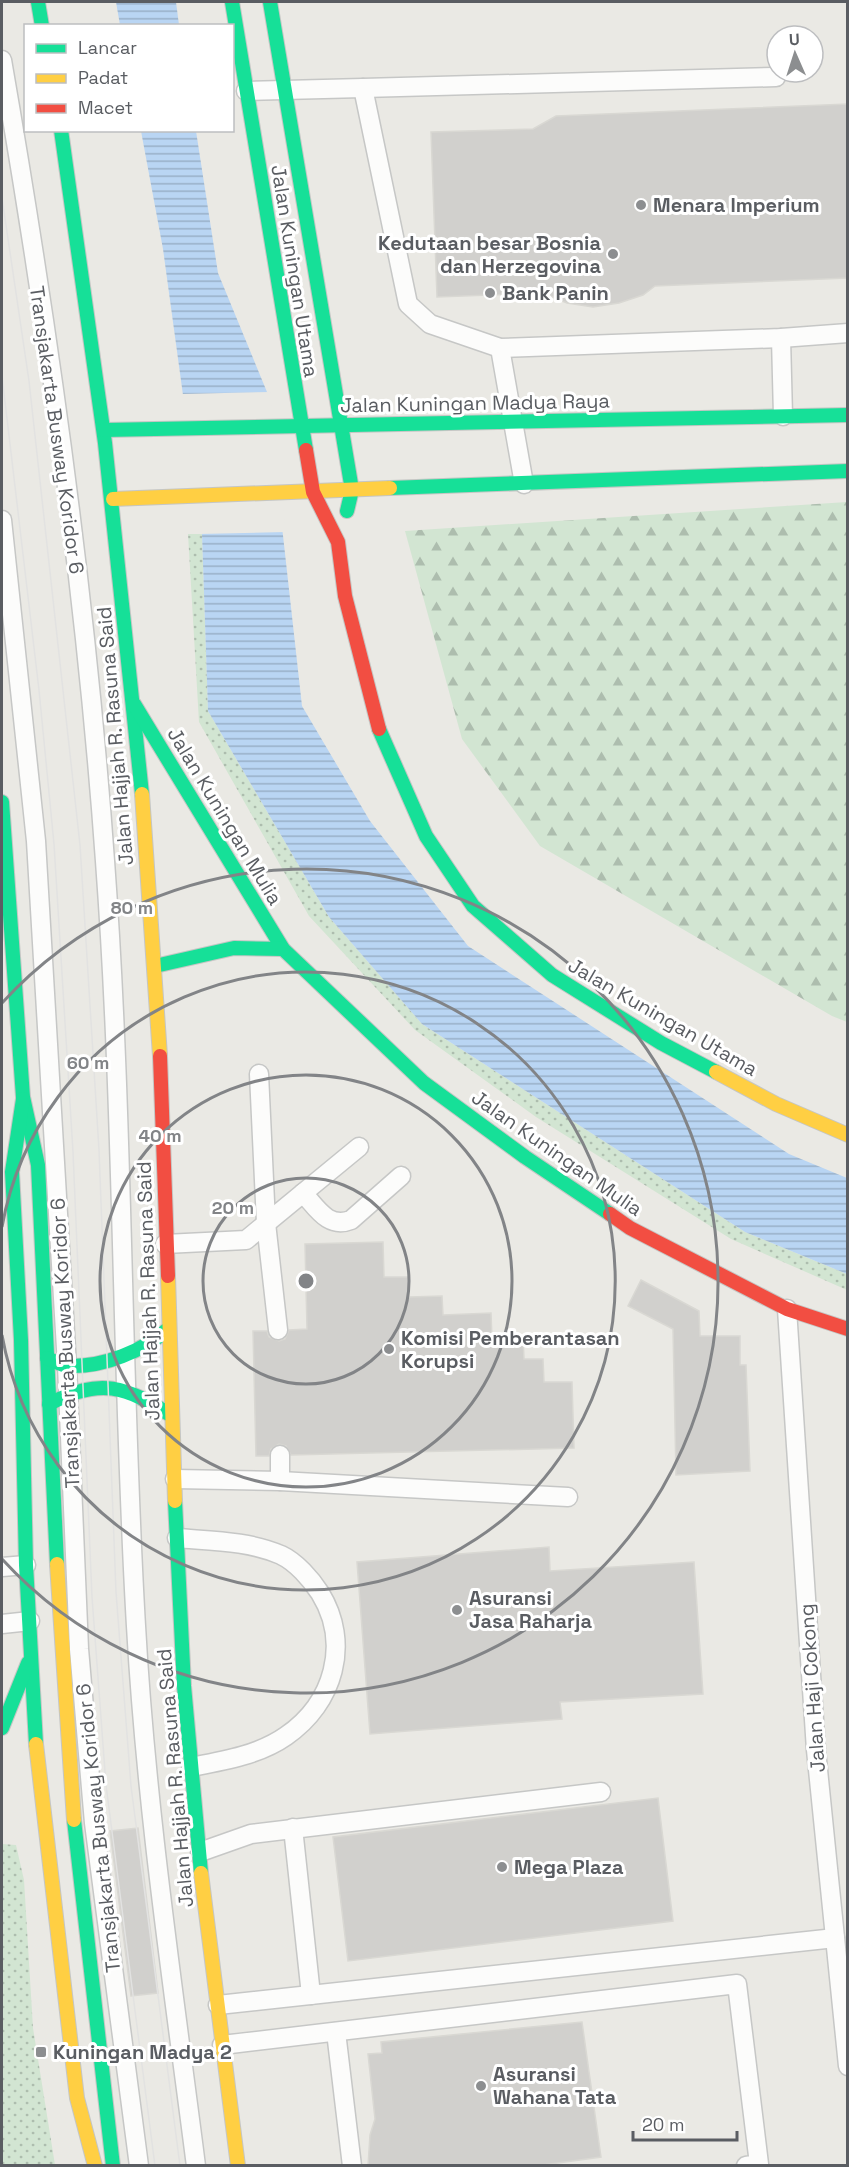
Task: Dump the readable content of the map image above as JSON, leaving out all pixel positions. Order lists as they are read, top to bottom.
{
  "streets": {
    "main road": [
      "Jalan Kuningan Utama",
      "Jalan Kuningan Madya Raya",
      "Jalan Hajjah R. Rasuna Said",
      "Jalan Kuningan Mulia"
    ],
    "lane": ["Transjakarta Busway Koridor 6", "Jalan Haji Cokong"]
  },
  "crossings": [
    ["Jalan Kuningan Utama", "Jalan Kuningan Madya Raya"],
    ["Jalan Kuningan Madya Raya", "Jalan Hajjah R. Rasuna Said"],
    ["Jalan Hajjah R. Rasuna Said", "Jalan Kuningan Mulia"],
    ["Jalan Kuningan Mulia", "Jalan Haji Cokong"]
  ],
  "places": {
    "other": [
      "Menara Imperium",
      "Kedutaan besar Bosnia dan Herzegovina",
      "Bank Panin",
      "Komisi Pemberantasan Korupsi",
      "Asuransi Jasa Raharja",
      "Mega Plaza",
      "Asuransi Wahana Tata"
    ],
    "transit": ["Kuningan Madya 2"]
  },
  "legend": ["Lancar", "Padat", "Macet"],
  "scale_bar": "20 m",
  "north": "top",
  "rings": [
    "80 m",
    "60 m",
    "40 m",
    "20 m"
  ]
}
